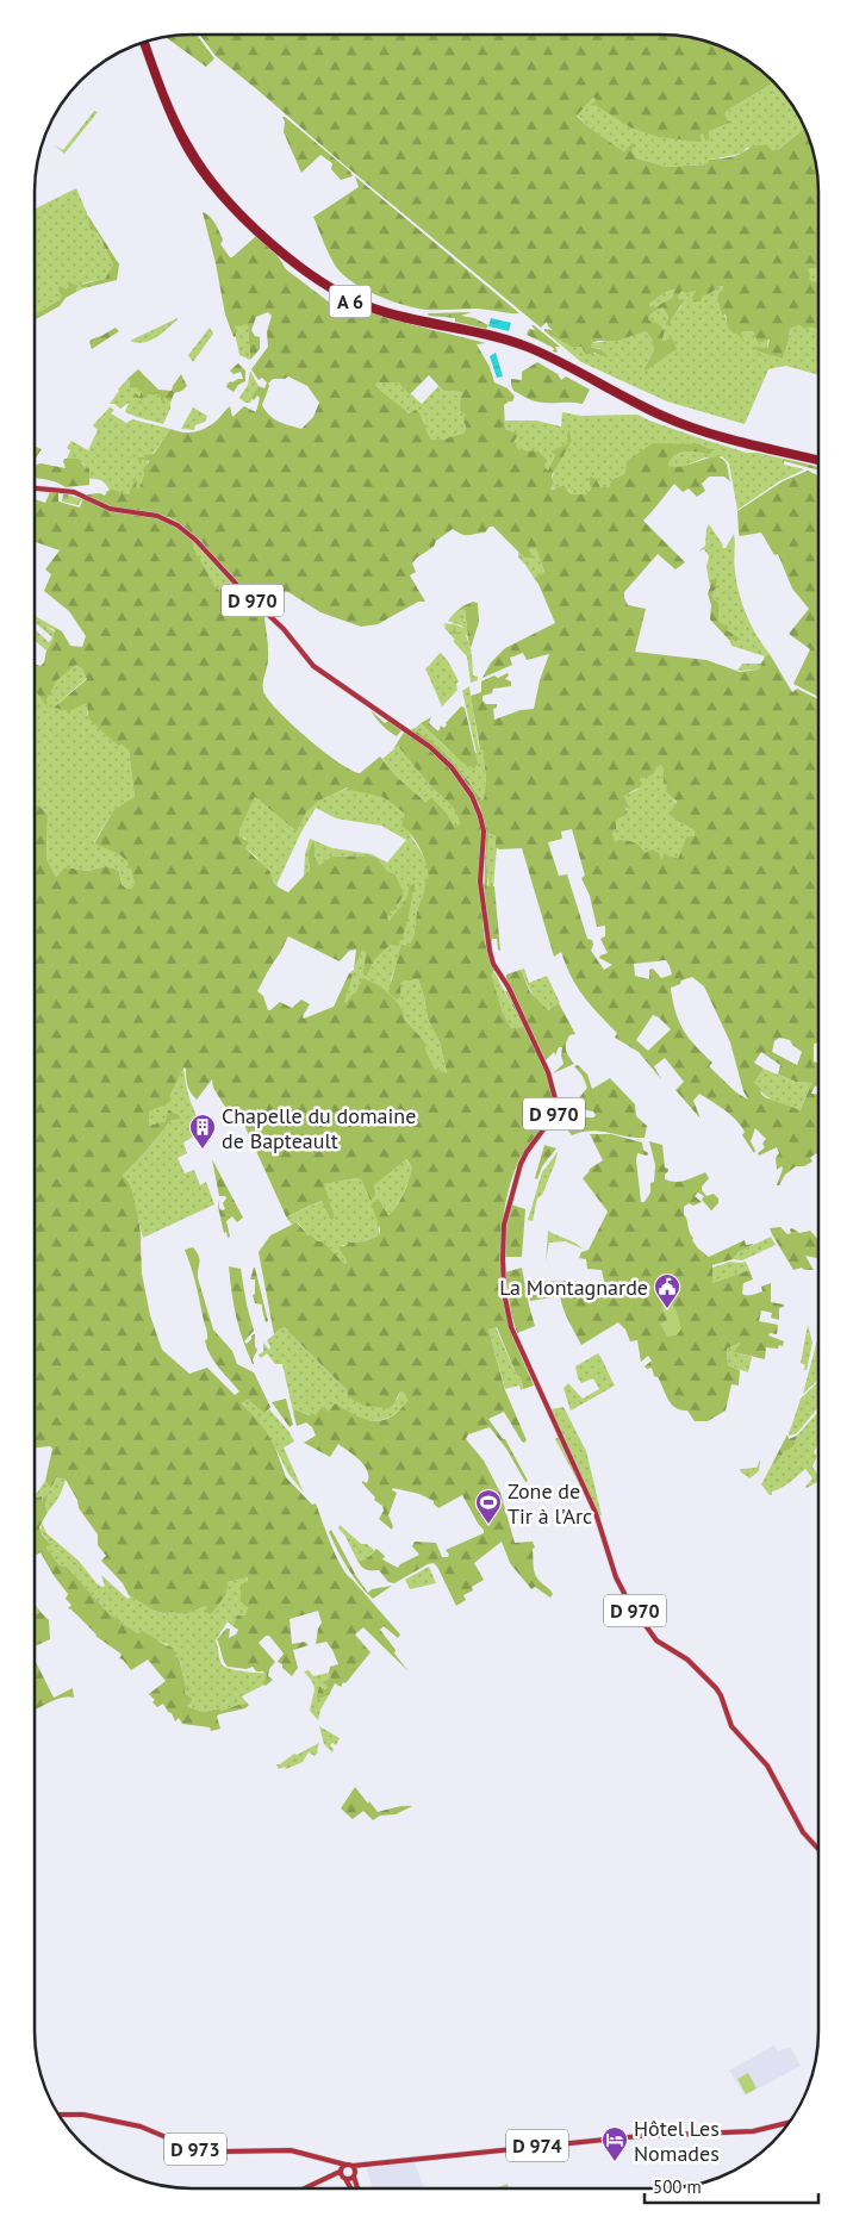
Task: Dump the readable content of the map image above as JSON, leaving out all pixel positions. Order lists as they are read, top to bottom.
{
  "streets": {
    "highway": ["A 6"],
    "main road": ["D 970", "D 974", "D 973"]
  },
  "places": {
    "building": ["Chapelle du domaine de Bapteault"],
    "public building": ["La Montagnarde"],
    "sports": ["Zone de Tir à l'Arc"],
    "hotel": ["Hôtel Les Nomades"]
  },
  "scale_bar": "500 m"
}
